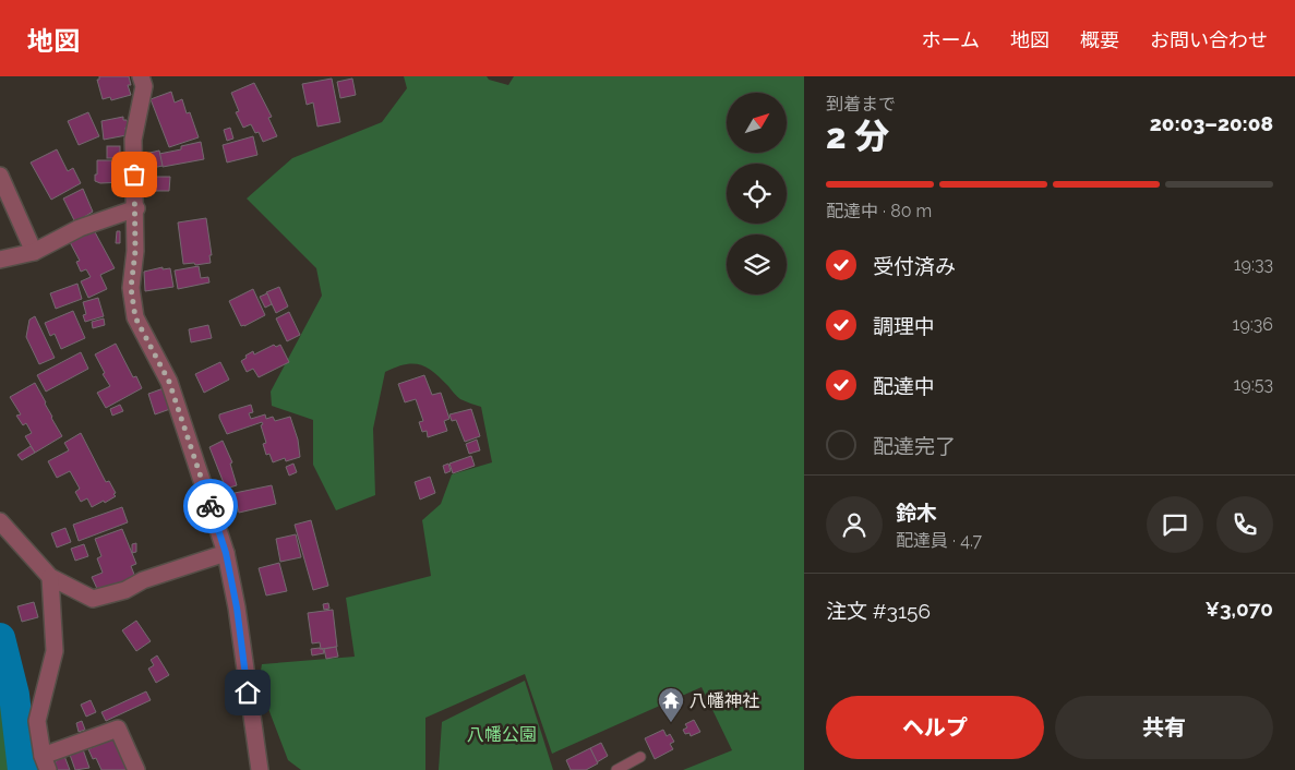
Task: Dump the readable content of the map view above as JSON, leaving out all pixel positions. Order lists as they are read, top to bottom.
{
  "parks": ["八幡公園"],
  "places": {
    "temple": ["八幡神社"]
  },
  "north": "top right",
  "page": {
    "header": "地図",
    "nav": [
      "ホーム",
      "地図",
      "概要",
      "お問い合わせ"
    ],
    "heading": ["2 分", "到着まで", "20:03–20:08"],
    "panel": [
      "鈴木",
      "配達員 · 4.7",
      "注文 #3156",
      "¥3,070"
    ],
    "bar": "配達中 · 80 m",
    "list": [
      ["受付済み", "19:33"],
      ["調理中", "19:36"],
      ["配達中", "19:53"],
      "配達完了"
    ],
    "buttons": ["ヘルプ", "共有"]
  }
}
